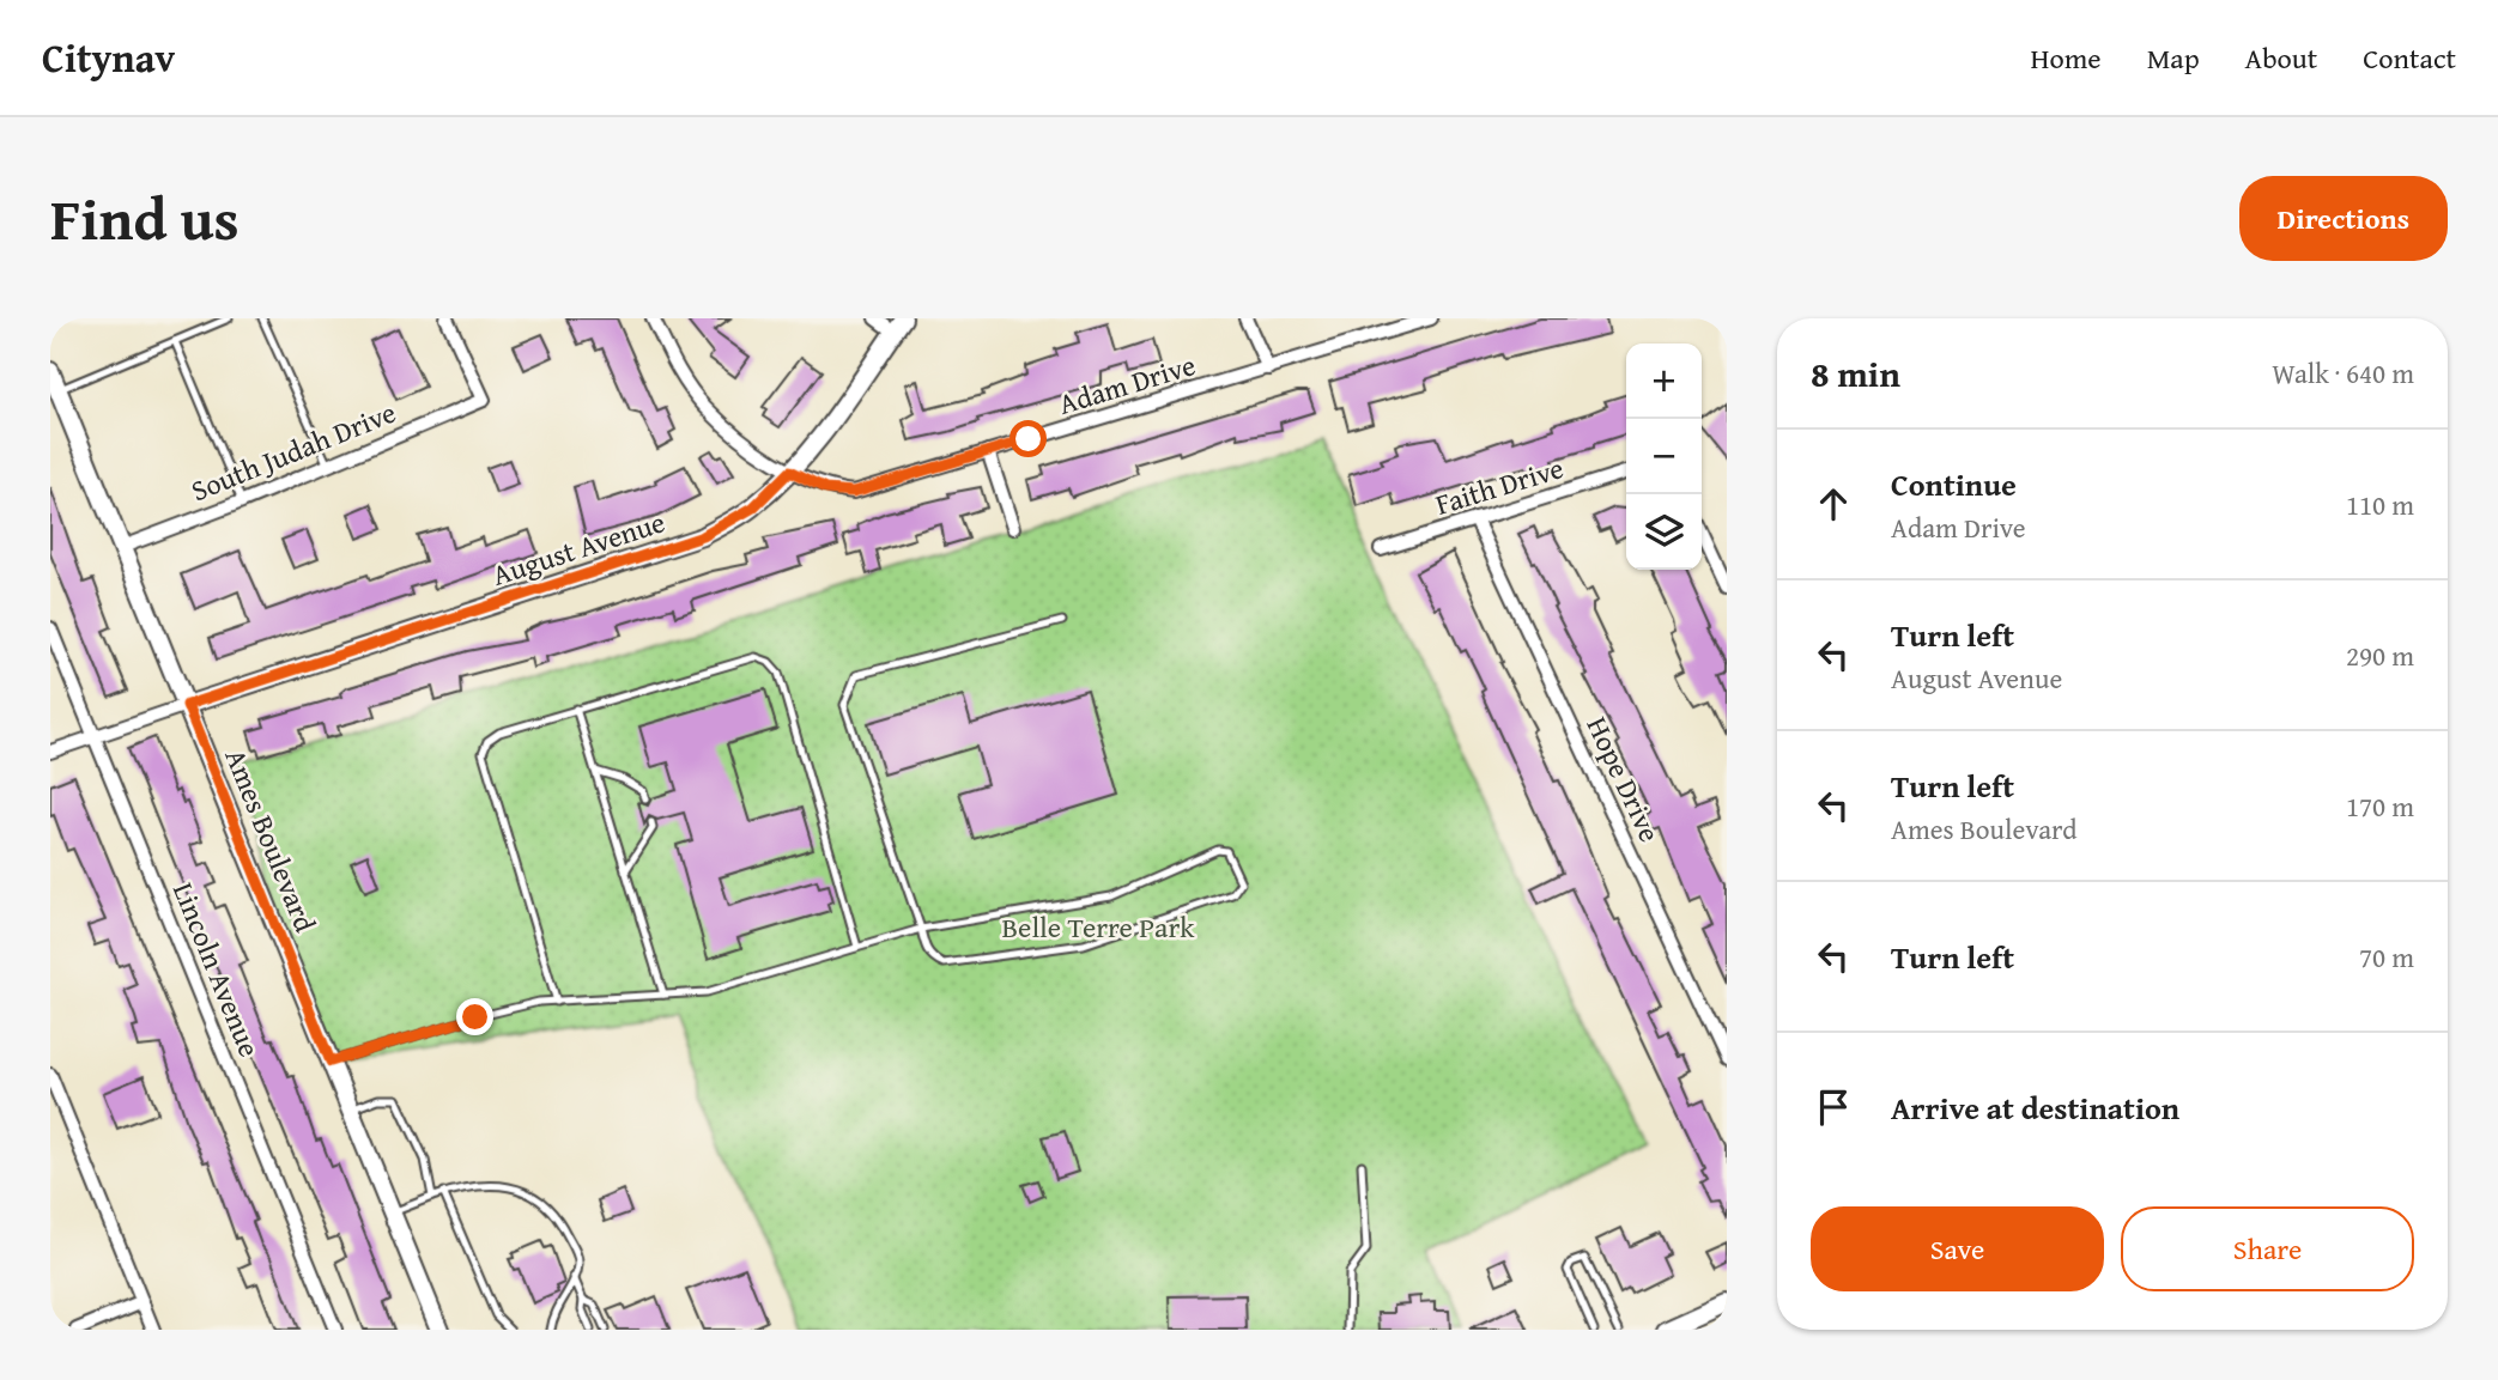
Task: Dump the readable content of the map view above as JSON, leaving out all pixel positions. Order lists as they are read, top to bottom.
{
  "streets": {
    "street": [
      "Adam Drive",
      "South Judah Drive",
      "Faith Drive",
      "August Avenue",
      "Hope Drive",
      "Ames Boulevard",
      "Lincoln Avenue"
    ]
  },
  "crossings": [
    ["Adam Drive", "August Avenue"],
    ["South Judah Drive", "Ames Boulevard"],
    ["Faith Drive", "Hope Drive"],
    ["August Avenue", "Ames Boulevard"]
  ],
  "parks": ["Belle Terre Park"],
  "page": {
    "header": "Citynav",
    "nav": [
      "Home",
      "Map",
      "About",
      "Contact"
    ],
    "title": "Find us",
    "buttons": [
      "Directions",
      ["Save", "Share"]
    ],
    "heading": ["8 min", "Walk · 640 m"],
    "map_buttons": ["+", "−"],
    "list": [
      ["Continue", "Adam Drive", "110 m"],
      ["Turn left", "August Avenue", "290 m"],
      ["Turn left", "Ames Boulevard", "170 m"],
      ["Turn left", "70 m"],
      "Arrive at destination"
    ]
  }
}
